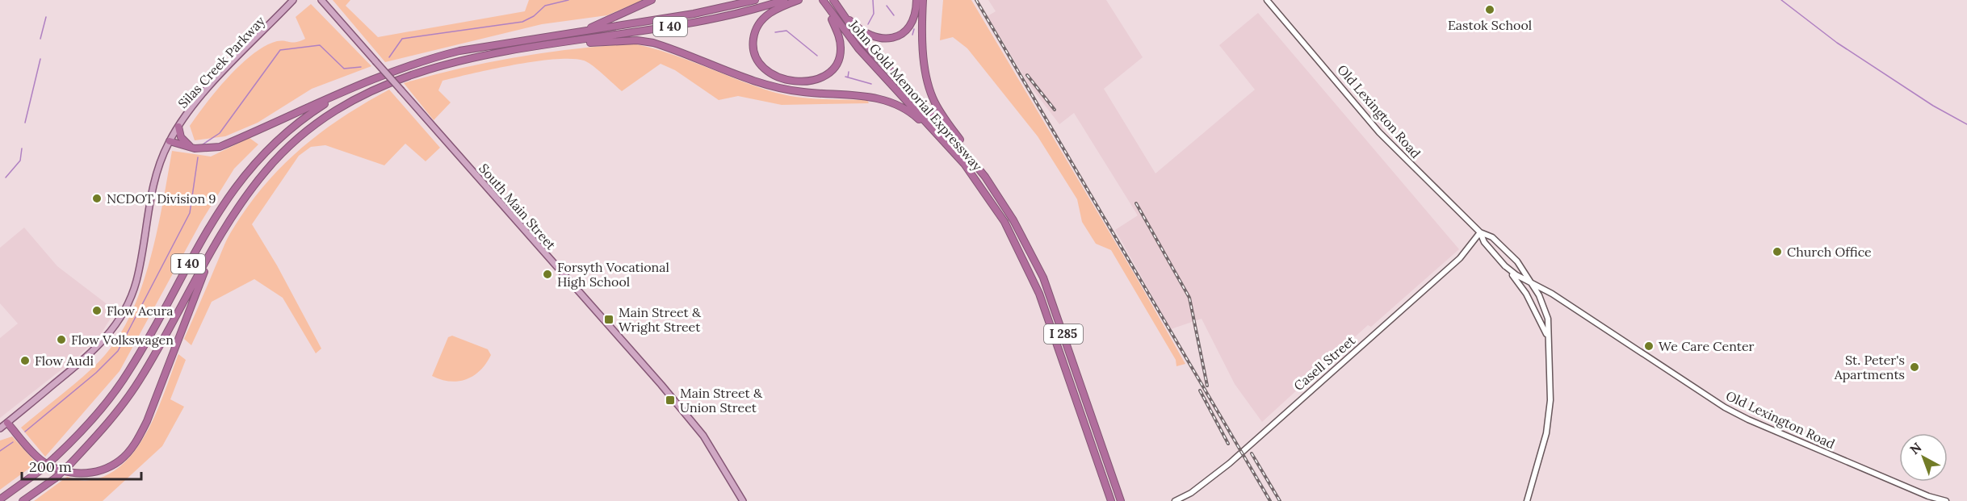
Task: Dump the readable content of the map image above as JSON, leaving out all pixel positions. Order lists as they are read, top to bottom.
{
  "streets": {
    "highway": ["I 40", "John Gold Memorial Expressway", "I 285"],
    "main road": ["Silas Creek Parkway", "South Main Street"],
    "street": ["Old Lexington Road", "Casell Street"]
  },
  "crossings": [
    ["Old Lexington Road", "Casell Street"]
  ],
  "places": {
    "other": [
      "Eastok School",
      "NCDOT Division 9",
      "Church Office",
      "Forsyth Vocational High School",
      "Flow Acura",
      "Flow Volkswagen",
      "We Care Center",
      "Flow Audi",
      "St. Peter's Apartments"
    ],
    "transit": ["Main Street & Wright Street", "Main Street & Union Street"]
  },
  "scale_bar": "200 m",
  "north": "top left"
}
